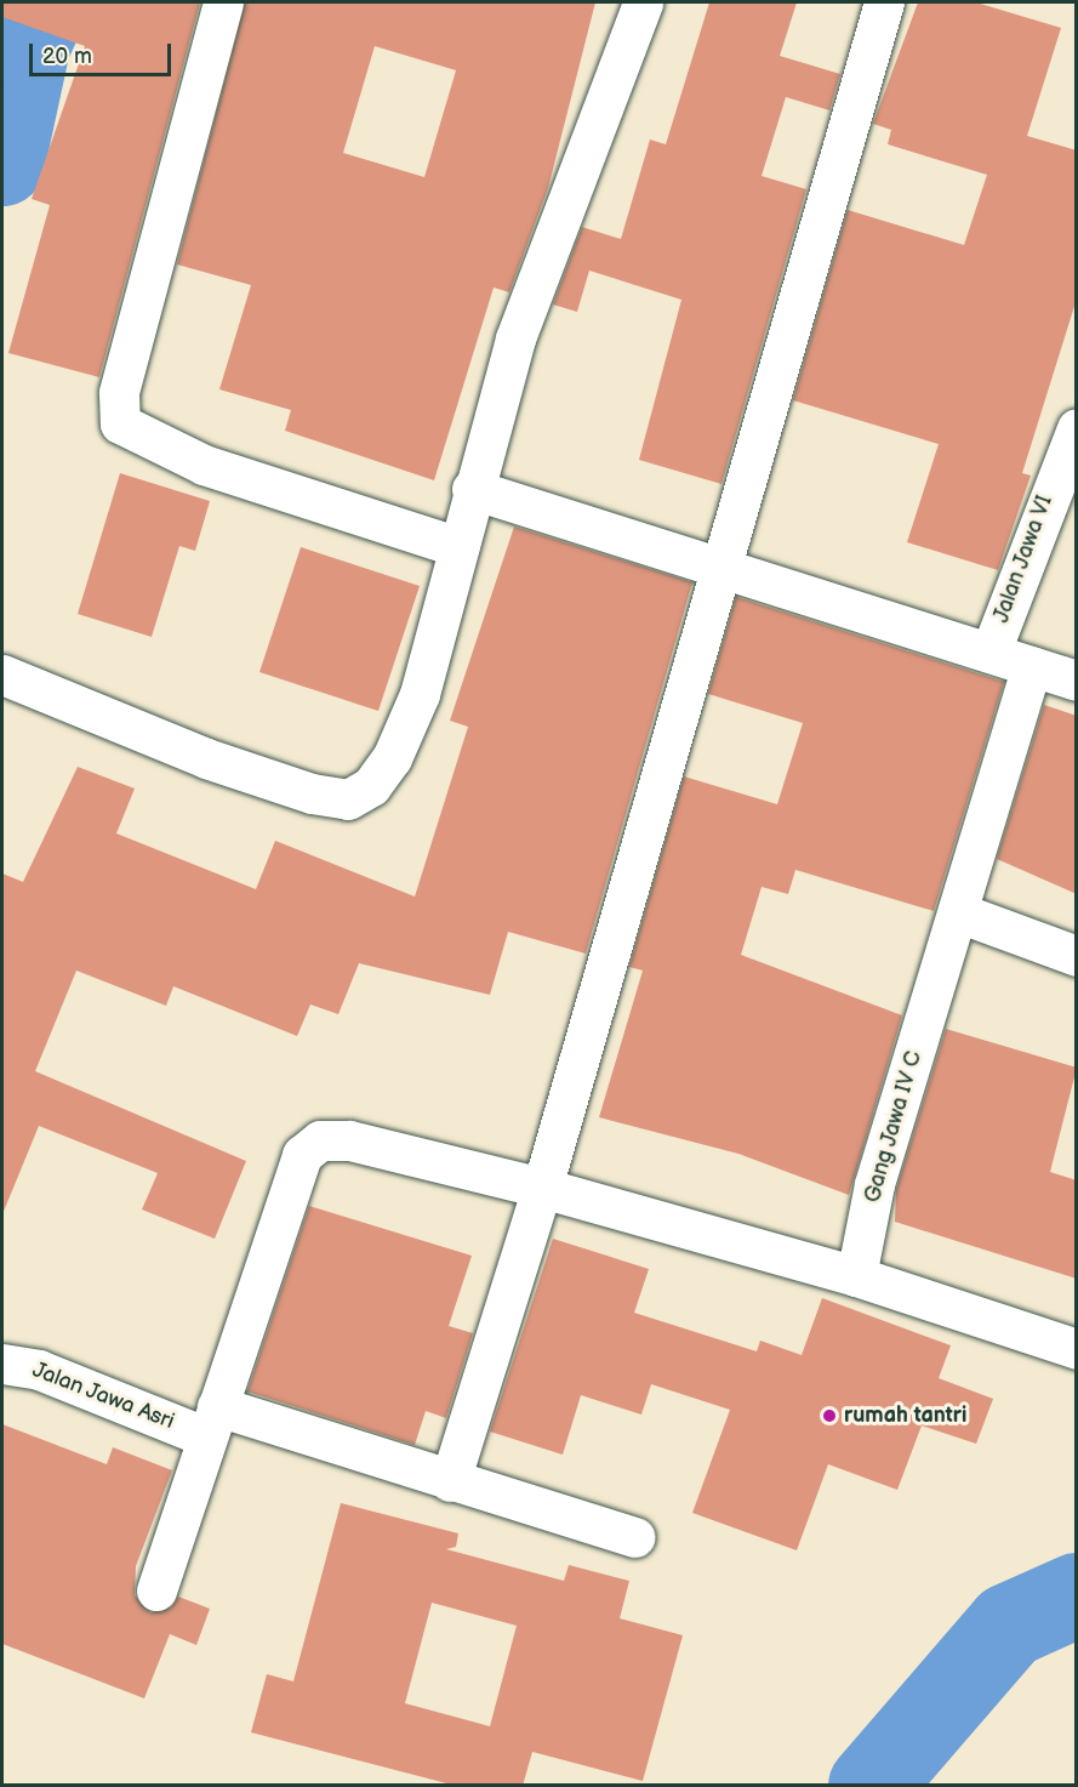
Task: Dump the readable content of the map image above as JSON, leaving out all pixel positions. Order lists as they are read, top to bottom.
{
  "streets": {
    "street": ["Jalan Jawa VI", "Gang Jawa IV C", "Jalan Jawa Asri"]
  },
  "places": ["rumah tantri"],
  "scale_bar": "20 m"
}
